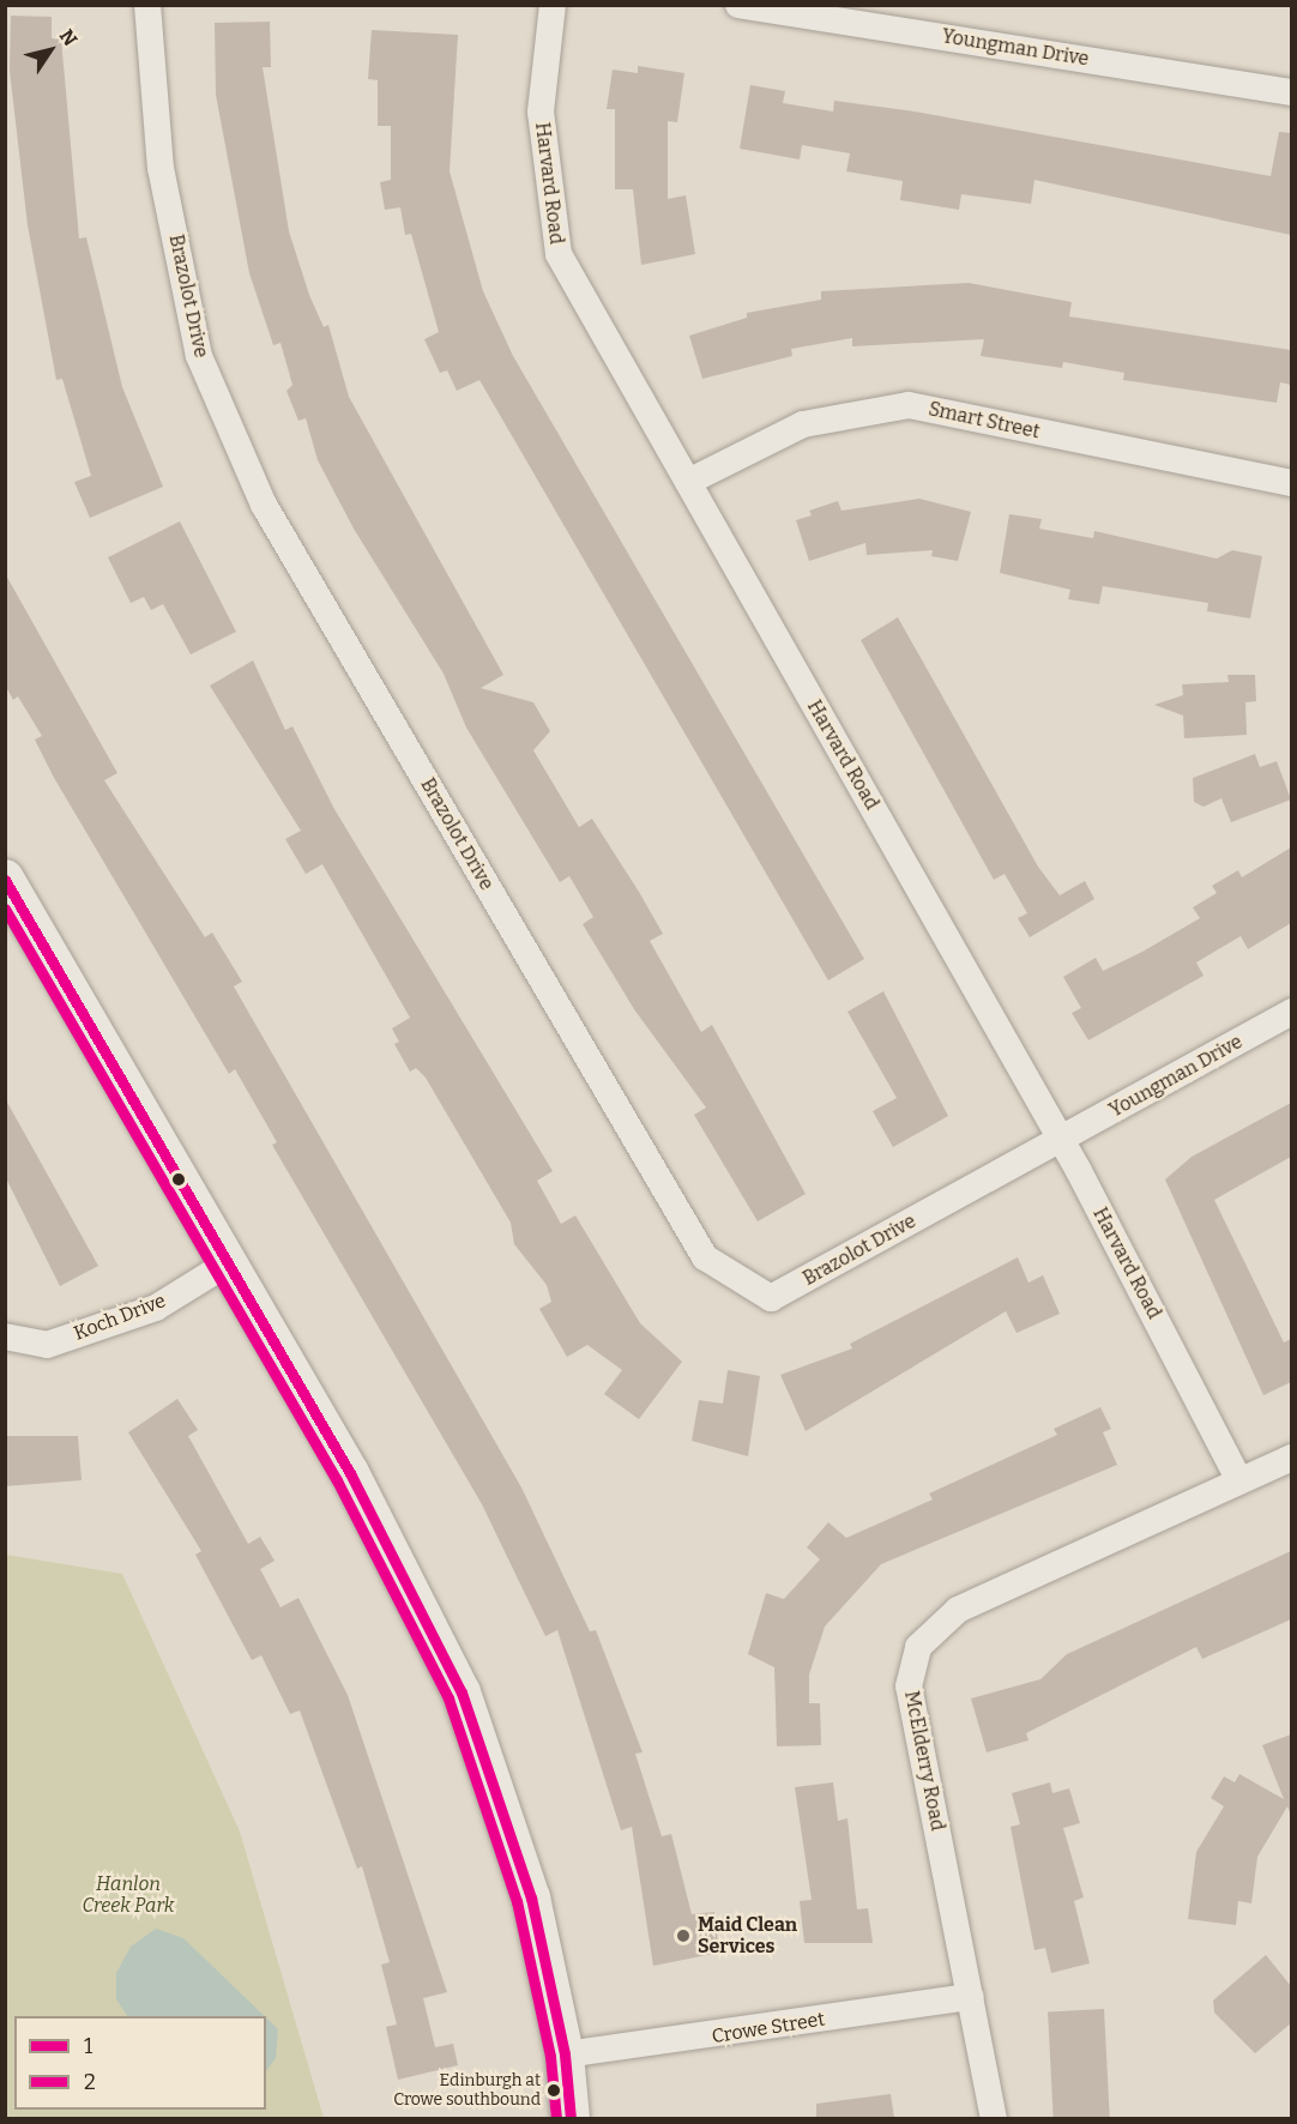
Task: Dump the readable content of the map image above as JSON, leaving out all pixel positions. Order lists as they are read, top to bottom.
{
  "streets": {
    "street": [
      "Youngman Drive",
      "Harvard Road",
      "Brazolot Drive",
      "Smart Street",
      "Koch Drive",
      "McElderry Road",
      "Crowe Street"
    ]
  },
  "crossings": [
    ["Youngman Drive", "Harvard Road"],
    ["Youngman Drive", "Brazolot Drive"],
    ["Harvard Road", "Brazolot Drive"],
    ["Harvard Road", "Smart Street"],
    ["Harvard Road", "McElderry Road"],
    ["McElderry Road", "Crowe Street"]
  ],
  "parks": ["Hanlon Creek Park"],
  "places": ["Maid Clean Services", "Edinburgh at Crowe southbound"],
  "lines": ["transit line 1", "transit line 2"],
  "legend": ["1", "2"],
  "north": "top right"
}
